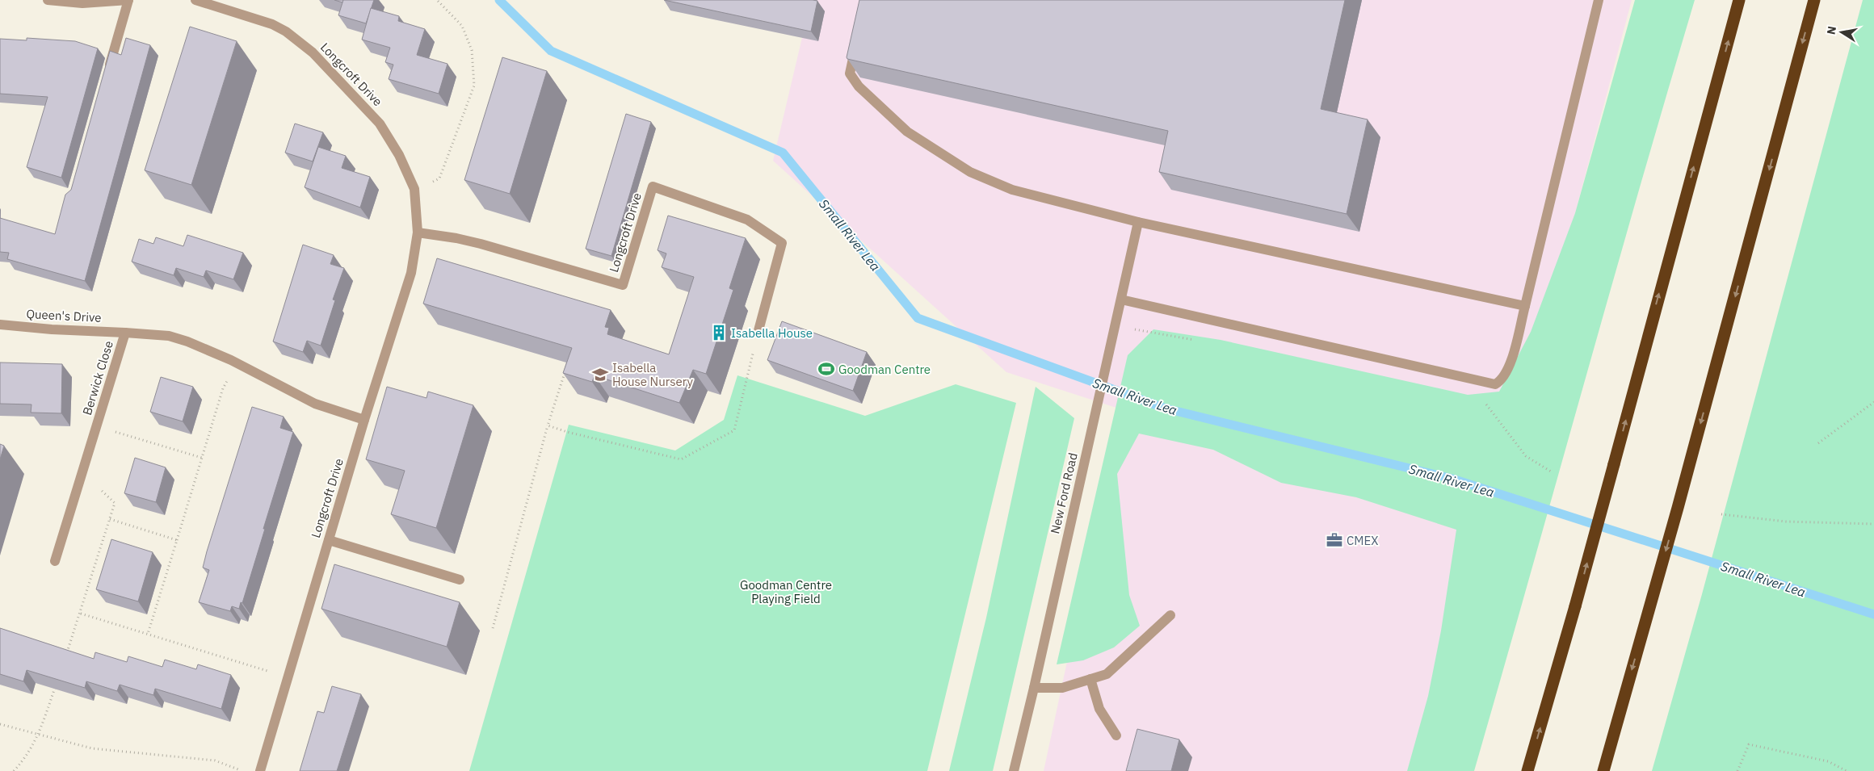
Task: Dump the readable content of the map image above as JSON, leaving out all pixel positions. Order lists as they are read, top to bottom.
{
  "streets": {
    "street": [
      "Longcroft Drive",
      "Queen's Drive",
      "Berwick Close",
      "New Ford Road"
    ]
  },
  "crossings": [
    ["Longcroft Drive", "Berwick Close"],
    ["Queen's Drive", "Berwick Close"]
  ],
  "water": ["Small River Lea"],
  "parks": ["Goodman Centre Playing Field"],
  "places": {
    "building": ["Isabella House"],
    "sports": ["Goodman Centre"],
    "school or university": ["Isabella House Nursery"],
    "office": ["CMEX"]
  },
  "north": "left"
}
